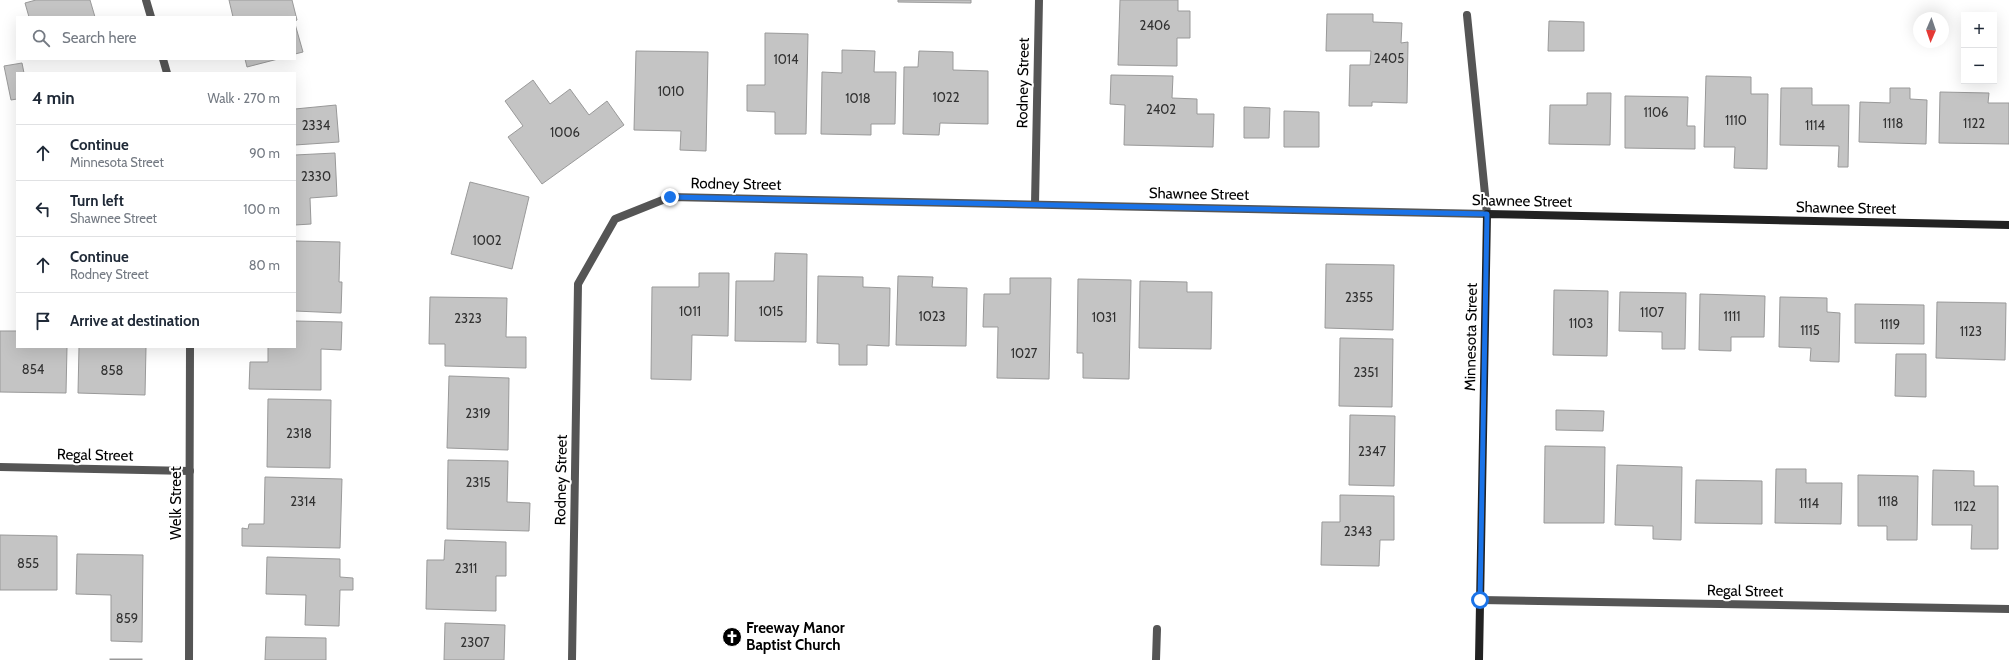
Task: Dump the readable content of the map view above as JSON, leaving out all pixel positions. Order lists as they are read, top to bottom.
{
  "streets": {
    "street": [
      "Rodney Street",
      "Shawnee Street",
      "Minnesota Street",
      "Regal Street",
      "Welk Street"
    ]
  },
  "crossings": [
    ["Rodney Street", "Shawnee Street"],
    ["Shawnee Street", "Minnesota Street"],
    ["Minnesota Street", "Regal Street"],
    ["Regal Street", "Welk Street"]
  ],
  "places": {
    "church": ["Freeway Manor Baptist Church"]
  },
  "house_numbers": [
    "2406",
    "2405",
    "1014",
    "1010",
    "1022",
    "1018",
    "2402",
    "1106",
    "1110",
    "1118",
    "1122",
    "2334",
    "1114",
    "1006",
    "2330",
    "1002",
    "2355",
    "1011",
    "1015",
    "1107",
    "1023",
    "1111",
    "1031",
    "2323",
    "1103",
    "1119",
    "1115",
    "1123",
    "1027",
    "854",
    "858",
    "2351",
    "2319",
    "2318",
    "2347",
    "2315",
    "2314",
    "1118",
    "1114",
    "1122",
    "2343",
    "855",
    "2311",
    "859",
    "2307"
  ],
  "north": "bottom",
  "page": {
    "map_buttons": ["+", "−"],
    "search": "Search here",
    "heading": ["4 min", "Walk · 270 m"],
    "list": [
      ["Continue", "Minnesota Street", "90 m"],
      ["Turn left", "Shawnee Street", "100 m"],
      ["Continue", "Rodney Street", "80 m"],
      "Arrive at destination"
    ]
  }
}
